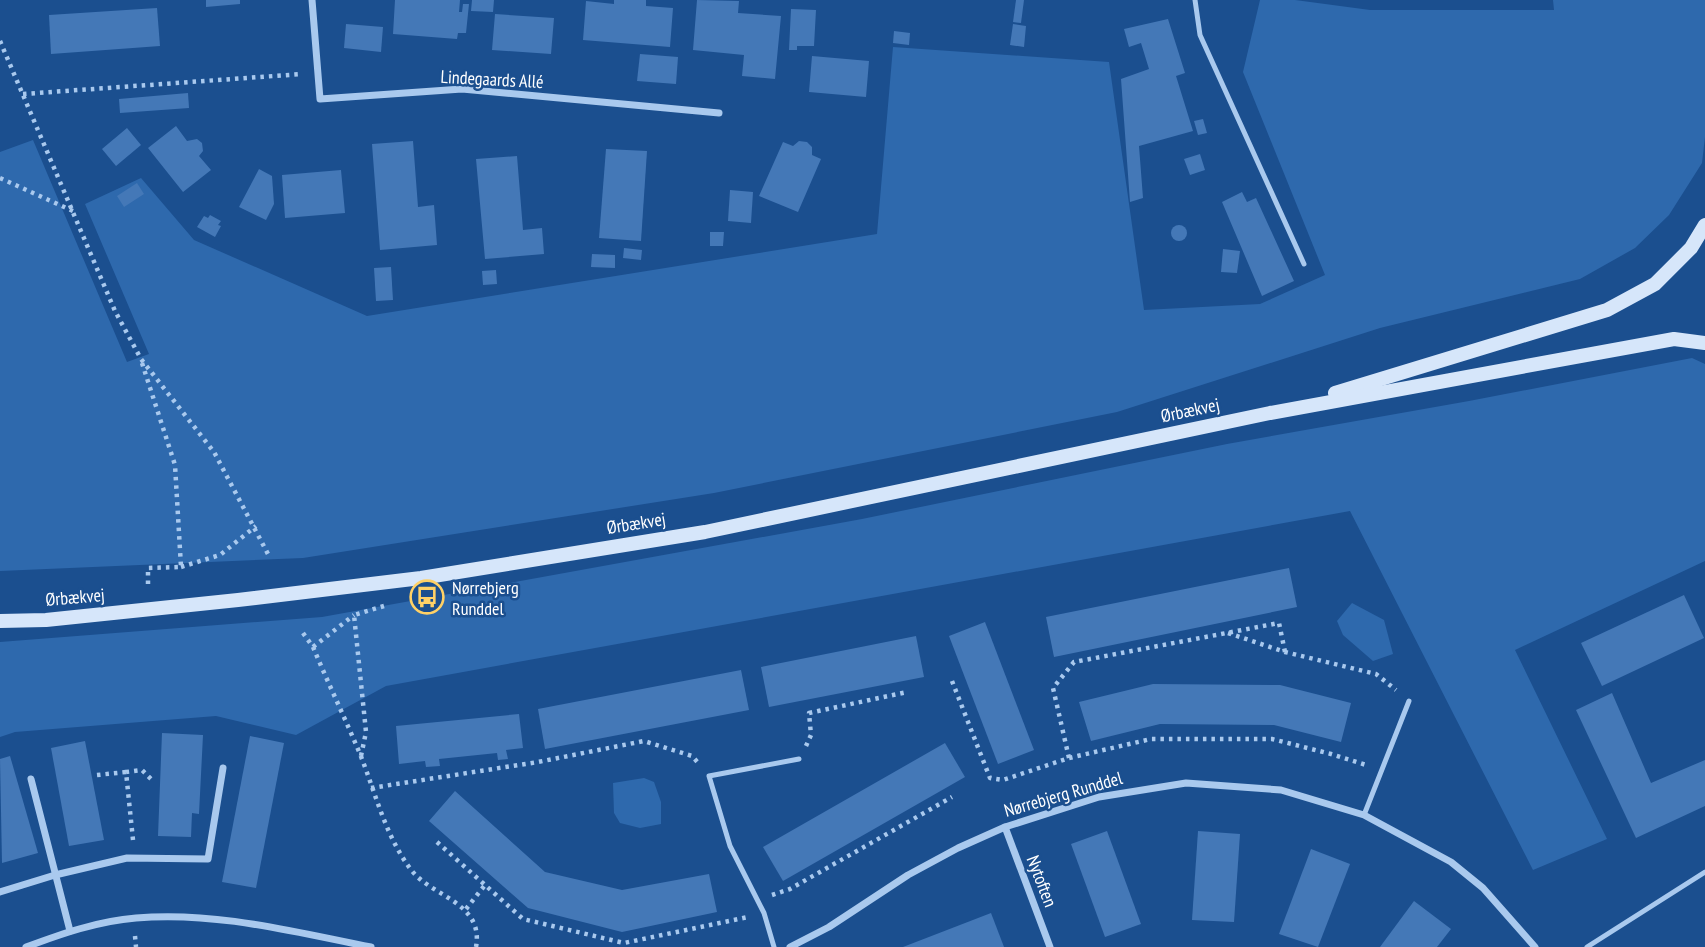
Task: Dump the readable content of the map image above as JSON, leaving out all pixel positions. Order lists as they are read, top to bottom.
{
  "streets": {
    "main road": ["Ørbækvej"],
    "street": ["Lindegaards Allé", "Nørrebjerg Runddel", "Nytoften"]
  },
  "crossings": [
    ["Nørrebjerg Runddel", "Nytoften"]
  ],
  "places": {
    "bus stop": ["Nørrebjerg Runddel"]
  }
}
